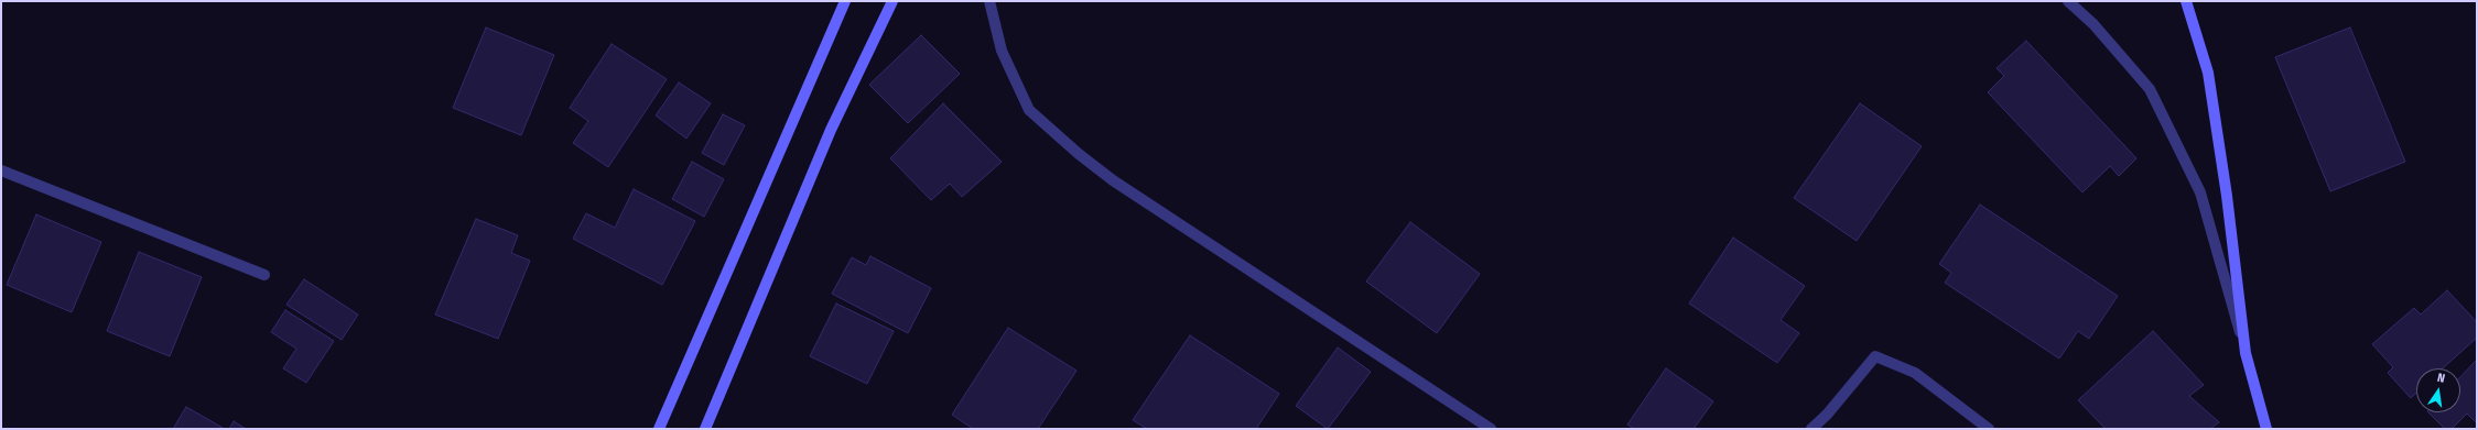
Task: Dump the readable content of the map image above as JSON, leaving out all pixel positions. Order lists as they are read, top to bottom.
{
  "north": "top"
}
